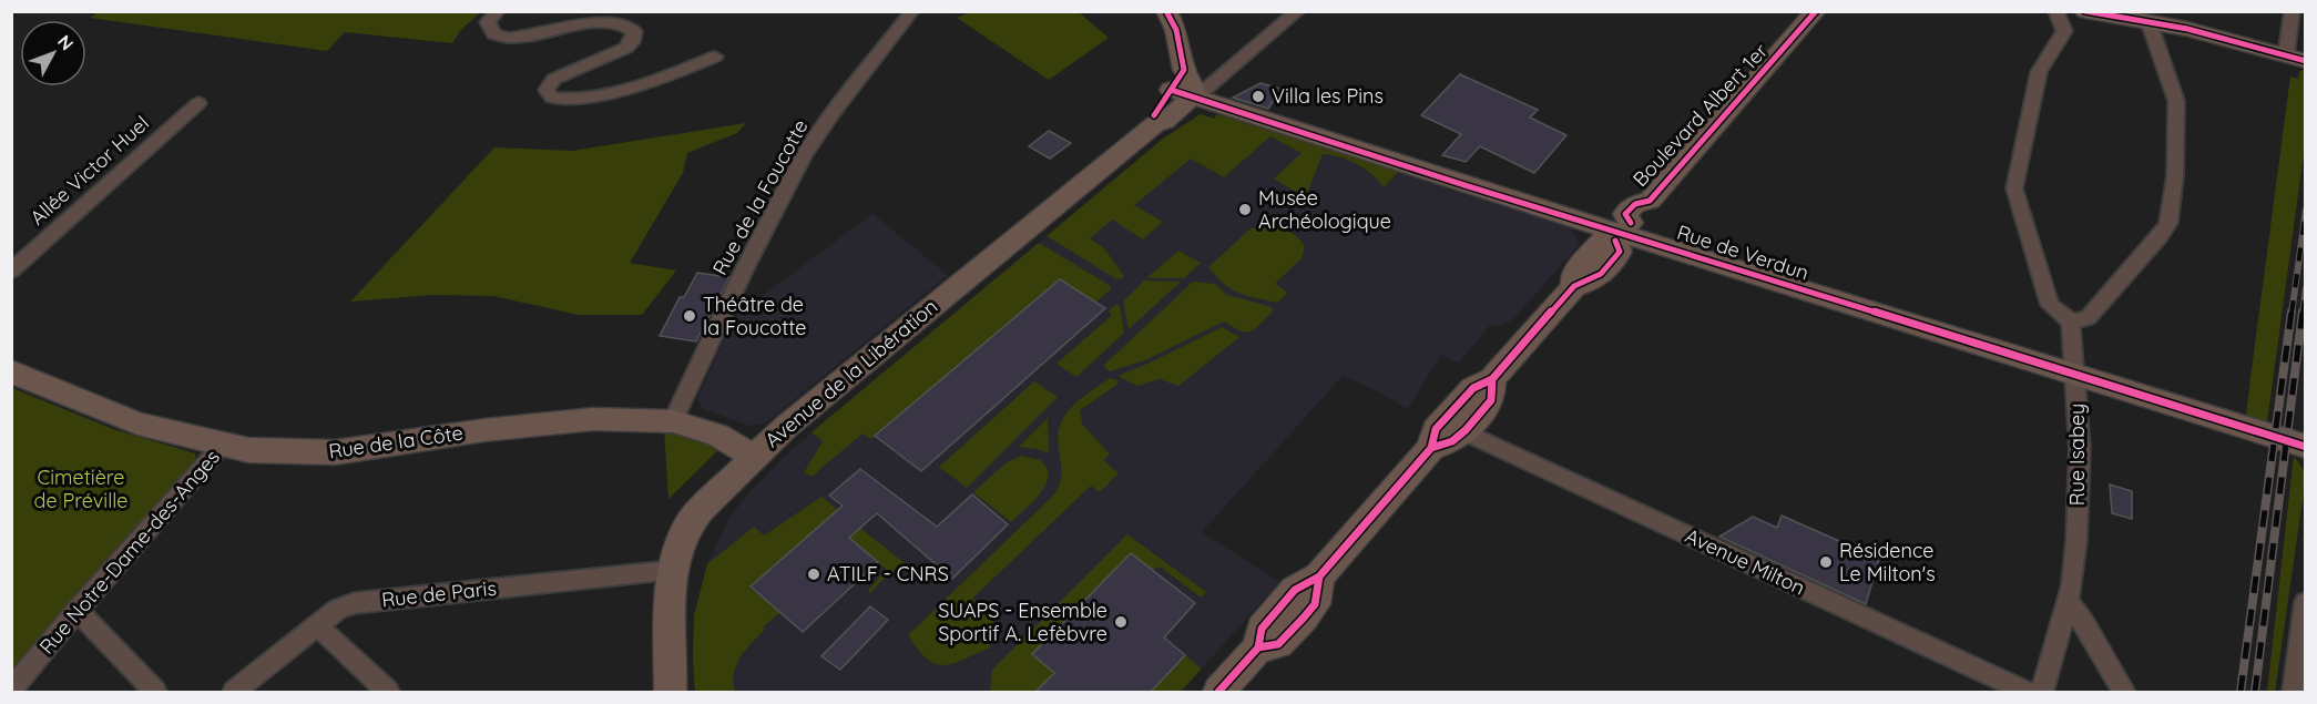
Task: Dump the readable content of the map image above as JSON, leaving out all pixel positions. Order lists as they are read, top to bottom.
{
  "streets": {
    "main road": [
      "Boulevard Albert 1er",
      "Rue de Verdun",
      "Avenue de la Libération",
      "Rue de la Côte"
    ],
    "street": [
      "Allée Victor Huel",
      "Rue de la Foucotte",
      "Rue Isabey",
      "Rue Notre-Dame-des-Anges",
      "Avenue Milton",
      "Rue de Paris"
    ]
  },
  "crossings": [
    ["Boulevard Albert 1er", "Rue de Verdun"],
    ["Rue de la Foucotte", "Rue de la Côte"],
    ["Rue de Verdun", "Avenue de la Libération"],
    ["Rue de Verdun", "Rue Isabey"],
    ["Avenue de la Libération", "Rue de la Côte"],
    ["Avenue de la Libération", "Rue de Paris"],
    ["Rue de la Côte", "Rue Notre-Dame-des-Anges"]
  ],
  "parks": ["Cimetière de Préville"],
  "places": [
    "Villa les Pins",
    "Musée Archéologique",
    "Théâtre de la Foucotte",
    "Résidence Le Milton's",
    "ATILF - CNRS",
    "SUAPS - Ensemble Sportif A. Lefèbvre"
  ],
  "north": "top right"
}
